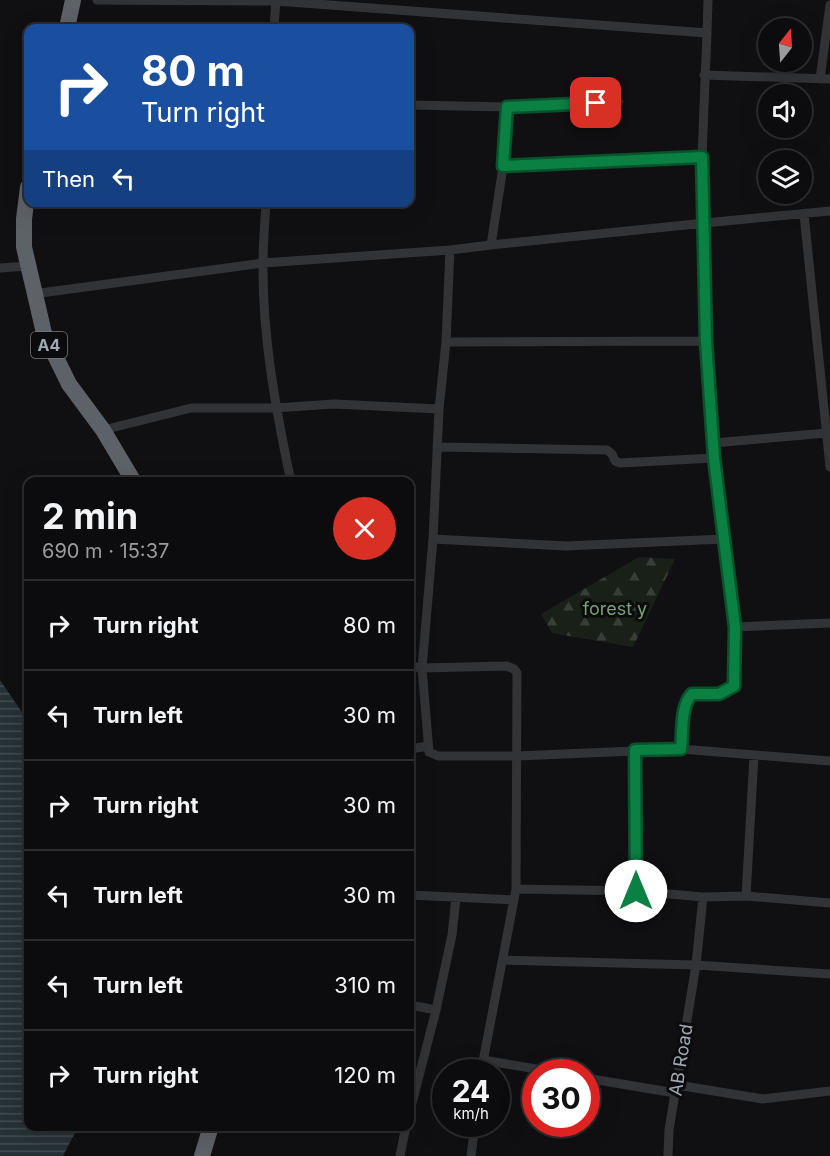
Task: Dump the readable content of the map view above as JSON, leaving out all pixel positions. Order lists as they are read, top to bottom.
{
  "streets": {
    "highway": ["A4"],
    "street": ["AB Road"]
  },
  "parks": ["forest y"],
  "north": "top",
  "page": {
    "turn": ["80 m", "Turn right"],
    "then": "Then",
    "heading": ["2 min", "690 m · 15:37"],
    "list": [
      {
        "name": "Turn right",
        "value": "80 m"
      },
      {
        "name": "Turn left",
        "value": "30 m"
      },
      {
        "name": "Turn right",
        "value": "30 m"
      },
      {
        "name": "Turn left",
        "value": "30 m"
      },
      {
        "name": "Turn left",
        "value": "310 m"
      },
      {
        "name": "Turn right",
        "value": "120 m"
      }
    ],
    "speed": "24 km/h",
    "limit": "30"
  }
}
